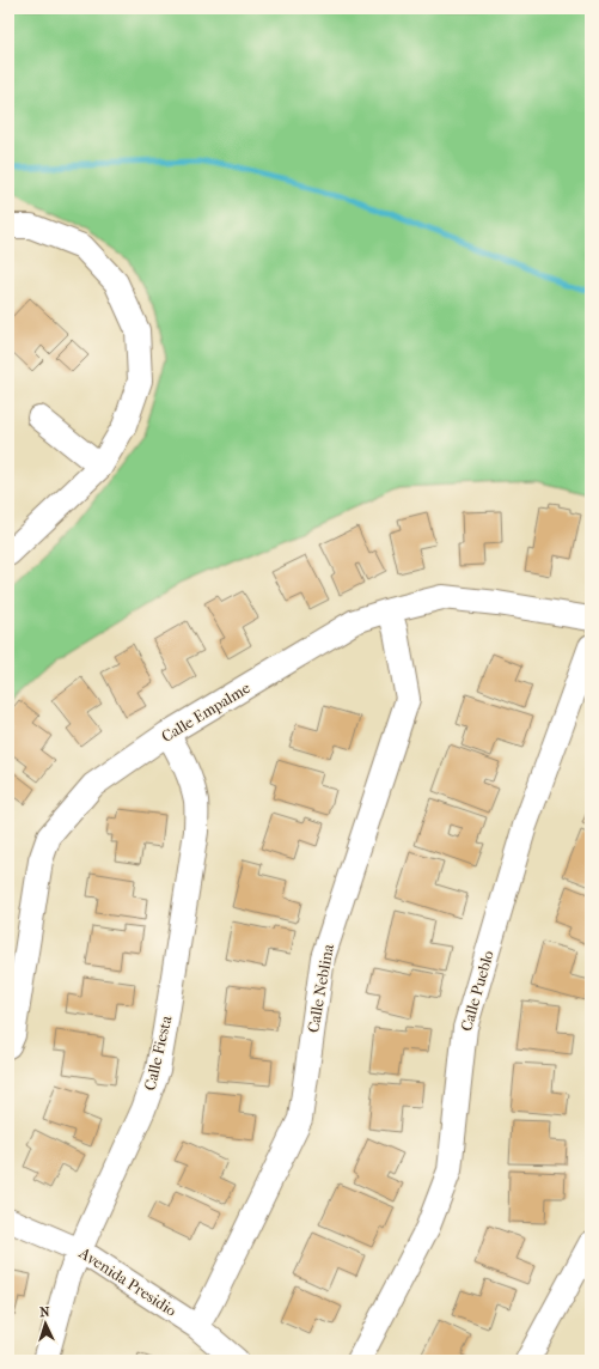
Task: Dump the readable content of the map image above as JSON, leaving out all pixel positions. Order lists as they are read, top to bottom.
{
  "streets": {
    "street": [
      "Calle Empalme",
      "Calle Neblina",
      "Calle Pueblo",
      "Calle Fiesta",
      "Avenida Presidio"
    ]
  },
  "crossings": [
    ["Calle Empalme", "Calle Neblina"],
    ["Calle Empalme", "Calle Fiesta"],
    ["Calle Neblina", "Avenida Presidio"],
    ["Calle Fiesta", "Avenida Presidio"]
  ],
  "north": "top"
}
